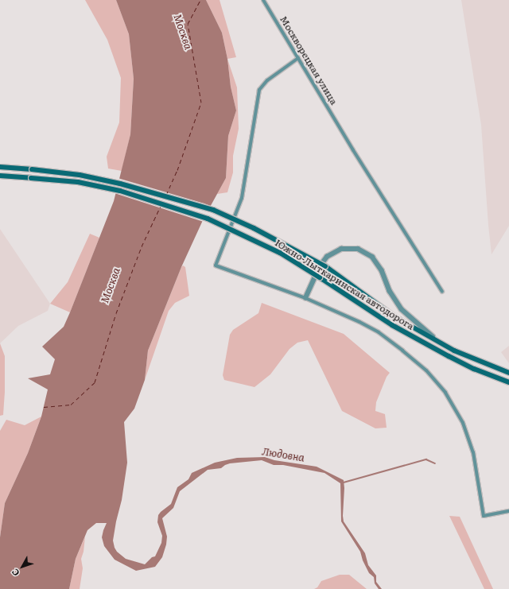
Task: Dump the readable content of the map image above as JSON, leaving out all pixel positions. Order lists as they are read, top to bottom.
{
  "streets": {
    "main road": ["Южно-Лыткаринская автодорога"],
    "street": ["Москворецкая улица"]
  },
  "water": ["Москва", "Людовна"],
  "north": "bottom left"
}
